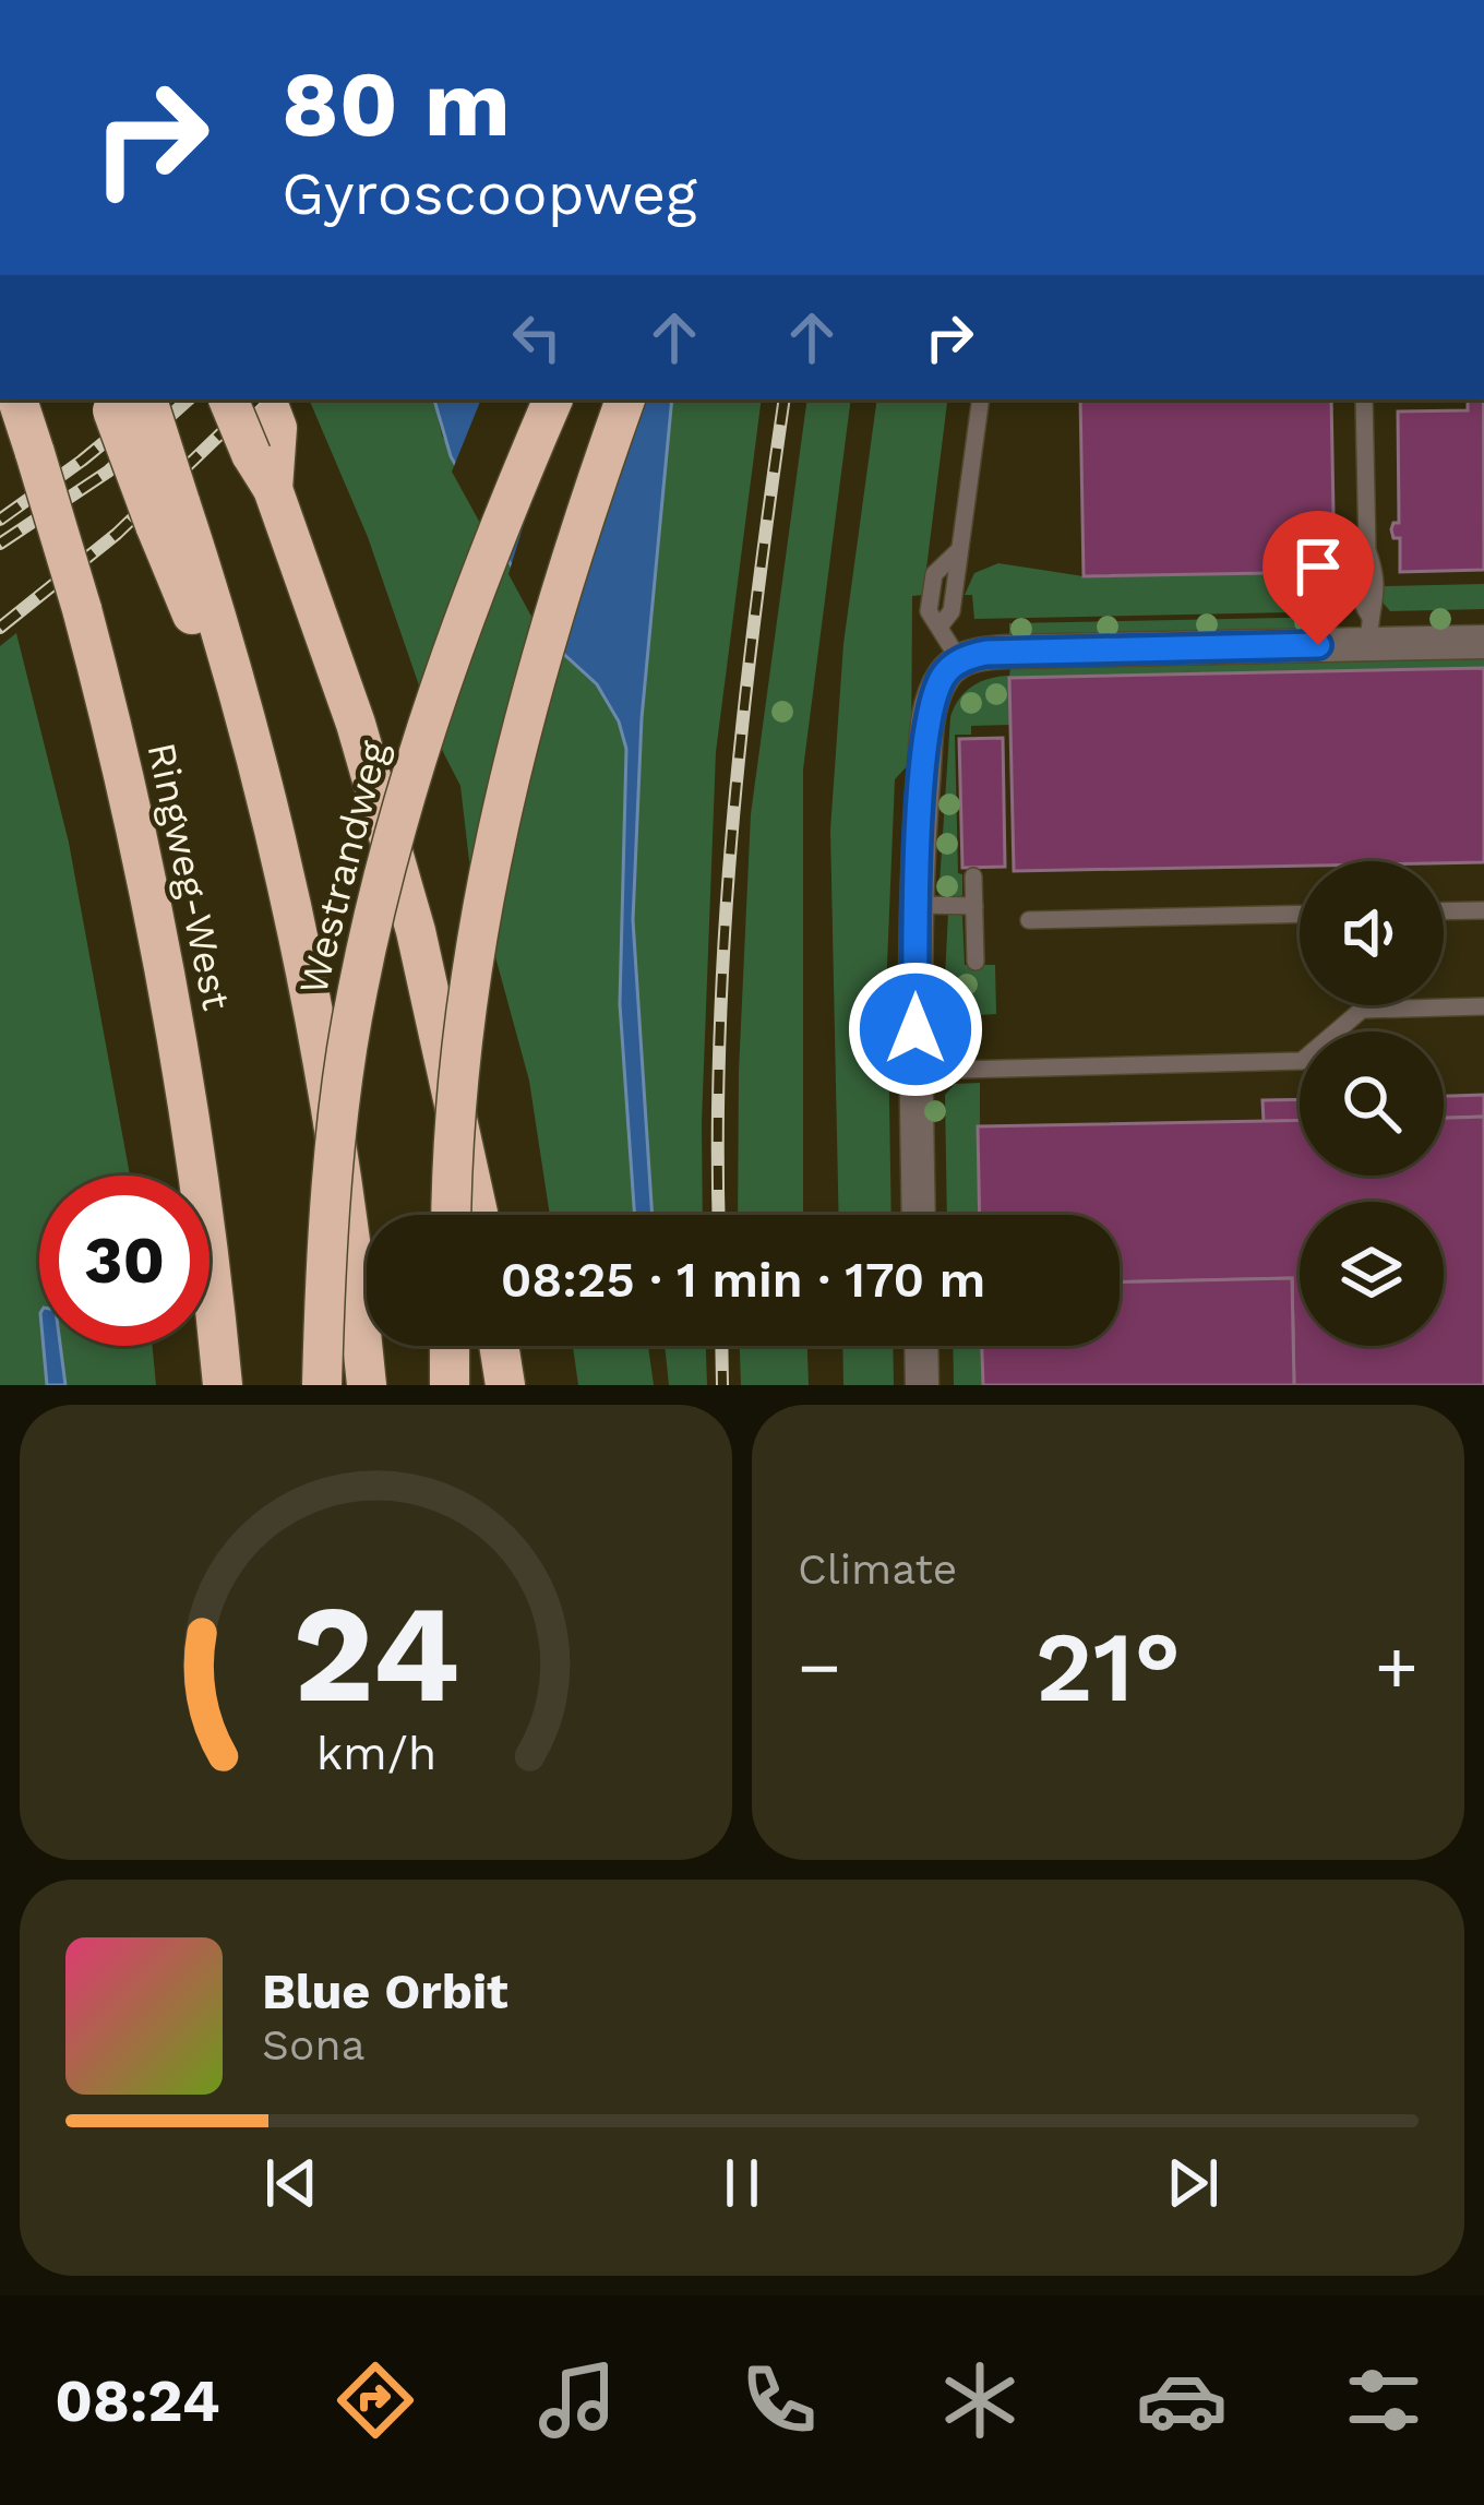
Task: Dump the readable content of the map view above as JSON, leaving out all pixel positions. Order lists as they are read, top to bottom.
{
  "streets": {
    "highway": ["Westrandweg", "Ringweg-West"]
  },
  "page": {
    "turn": ["80 m", "Gyroscoopweg"],
    "limit": "30",
    "trip": "08:25 · 1 min · 170 m",
    "tile": "Climate",
    "heat": ["−", "21°", "+"],
    "song": ["Blue Orbit", "Sona"],
    "tabs": "08:24",
    "gauge": ["24", "km/h"]
  }
}
